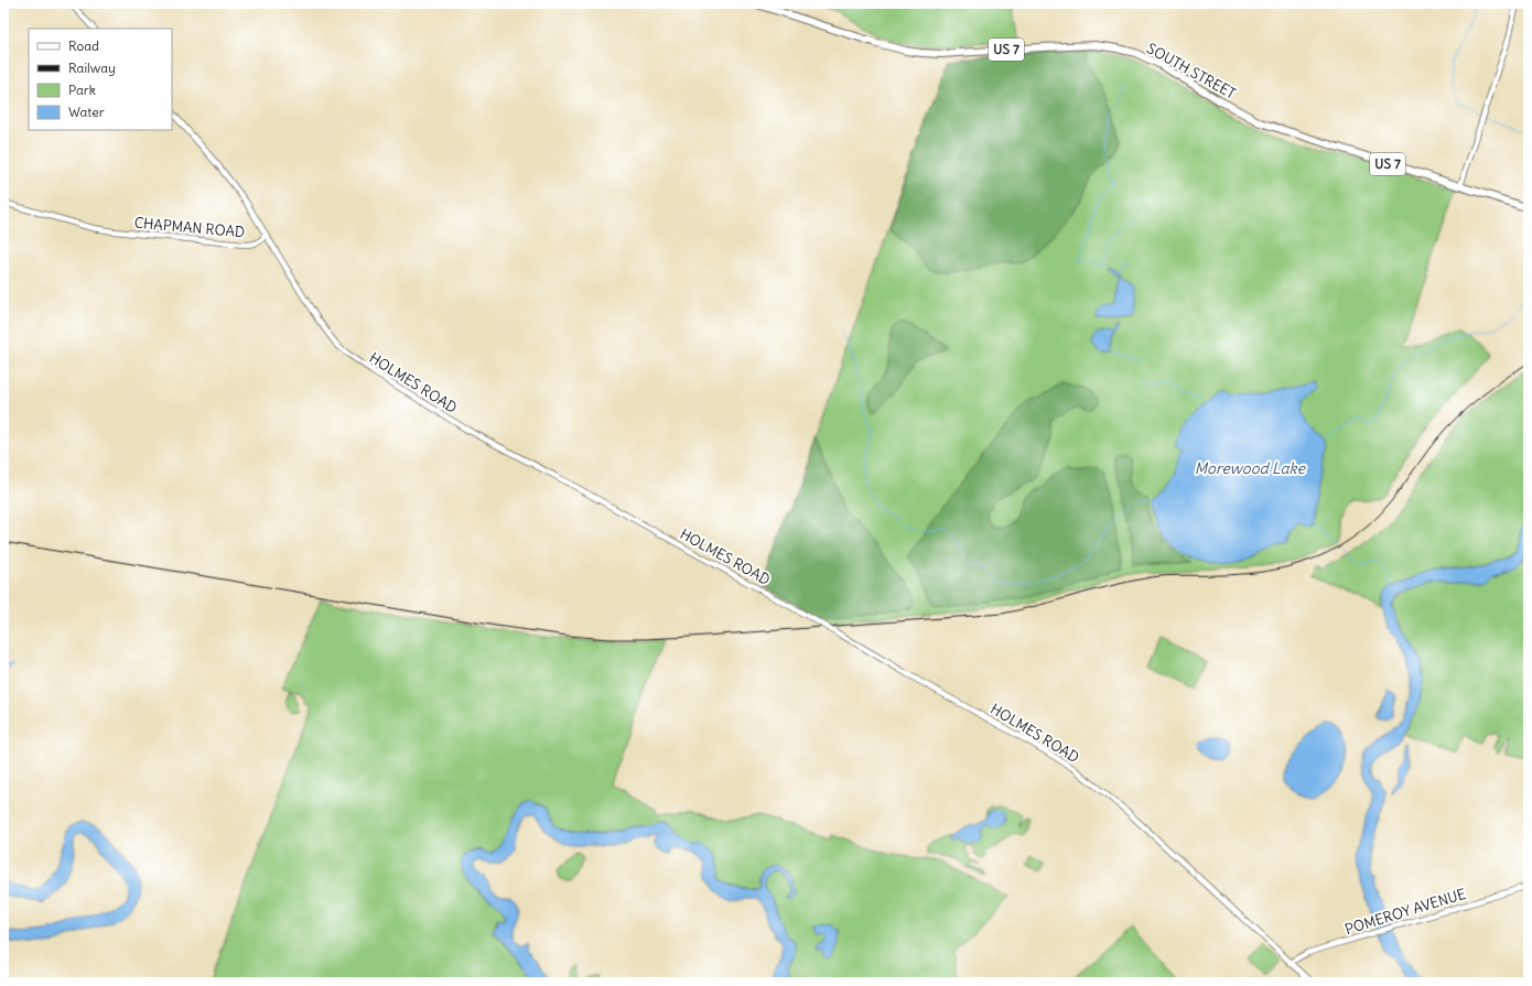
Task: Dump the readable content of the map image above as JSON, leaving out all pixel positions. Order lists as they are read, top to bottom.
{
  "streets": {
    "highway": ["US 7", "SOUTH STREET"],
    "street": ["CHAPMAN ROAD", "HOLMES ROAD", "POMEROY AVENUE"]
  },
  "crossings": [
    ["CHAPMAN ROAD", "HOLMES ROAD"],
    ["HOLMES ROAD", "POMEROY AVENUE"]
  ],
  "water": ["Morewood Lake"],
  "legend": [
    "Road",
    "Railway",
    "Park",
    "Water"
  ]
}
